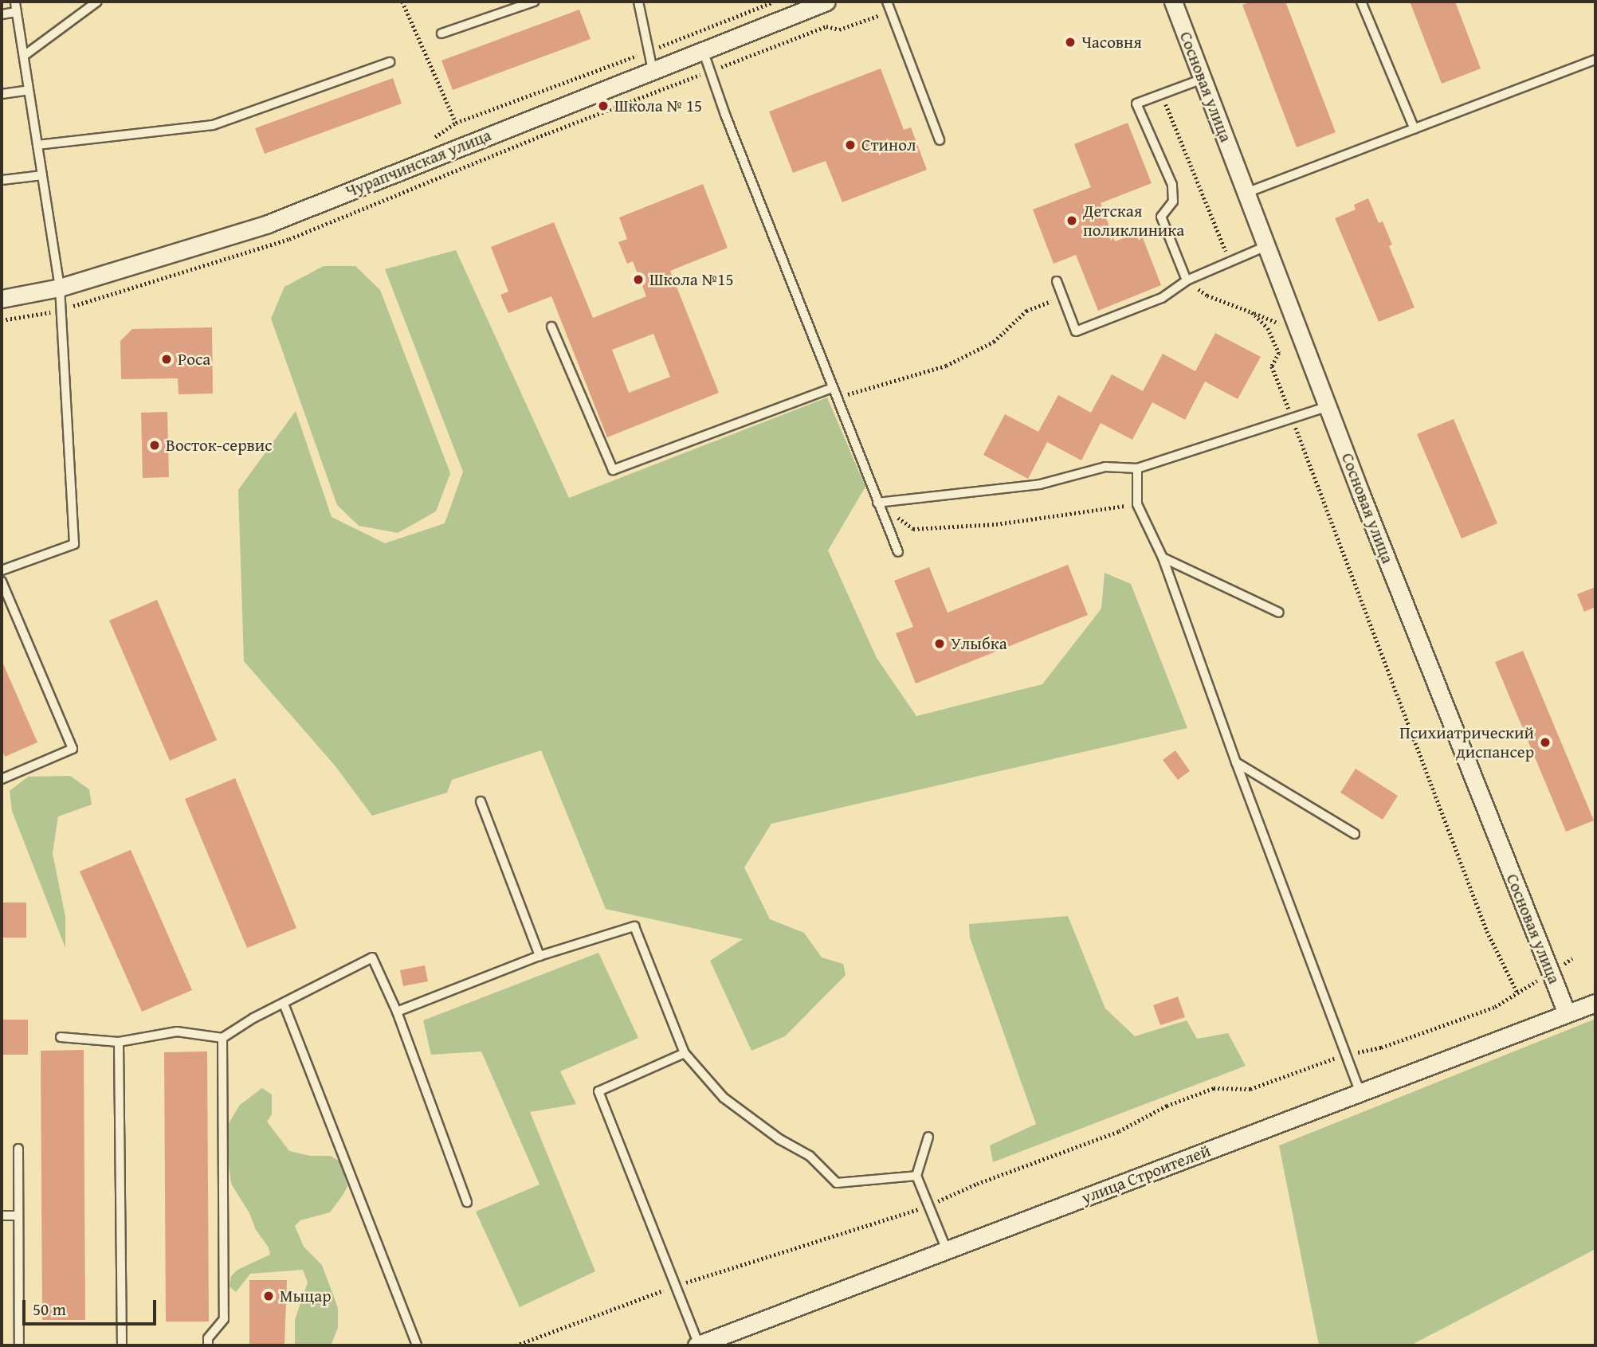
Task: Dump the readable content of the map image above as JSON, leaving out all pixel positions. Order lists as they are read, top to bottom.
{
  "streets": {
    "street": ["Сосновая улица", "Чурапчинская улица", "улица Строителей"]
  },
  "crossings": [
    ["Сосновая улица", "улица Строителей"]
  ],
  "places": [
    "Часовня",
    "Школа № 15",
    "Стинол",
    "Детская поликлиника",
    "Школа №15",
    "Роса",
    "Восток-сервис",
    "Улыбка",
    "Психиатрический диспансер",
    "Мыцар"
  ],
  "scale_bar": "50 m"
}
